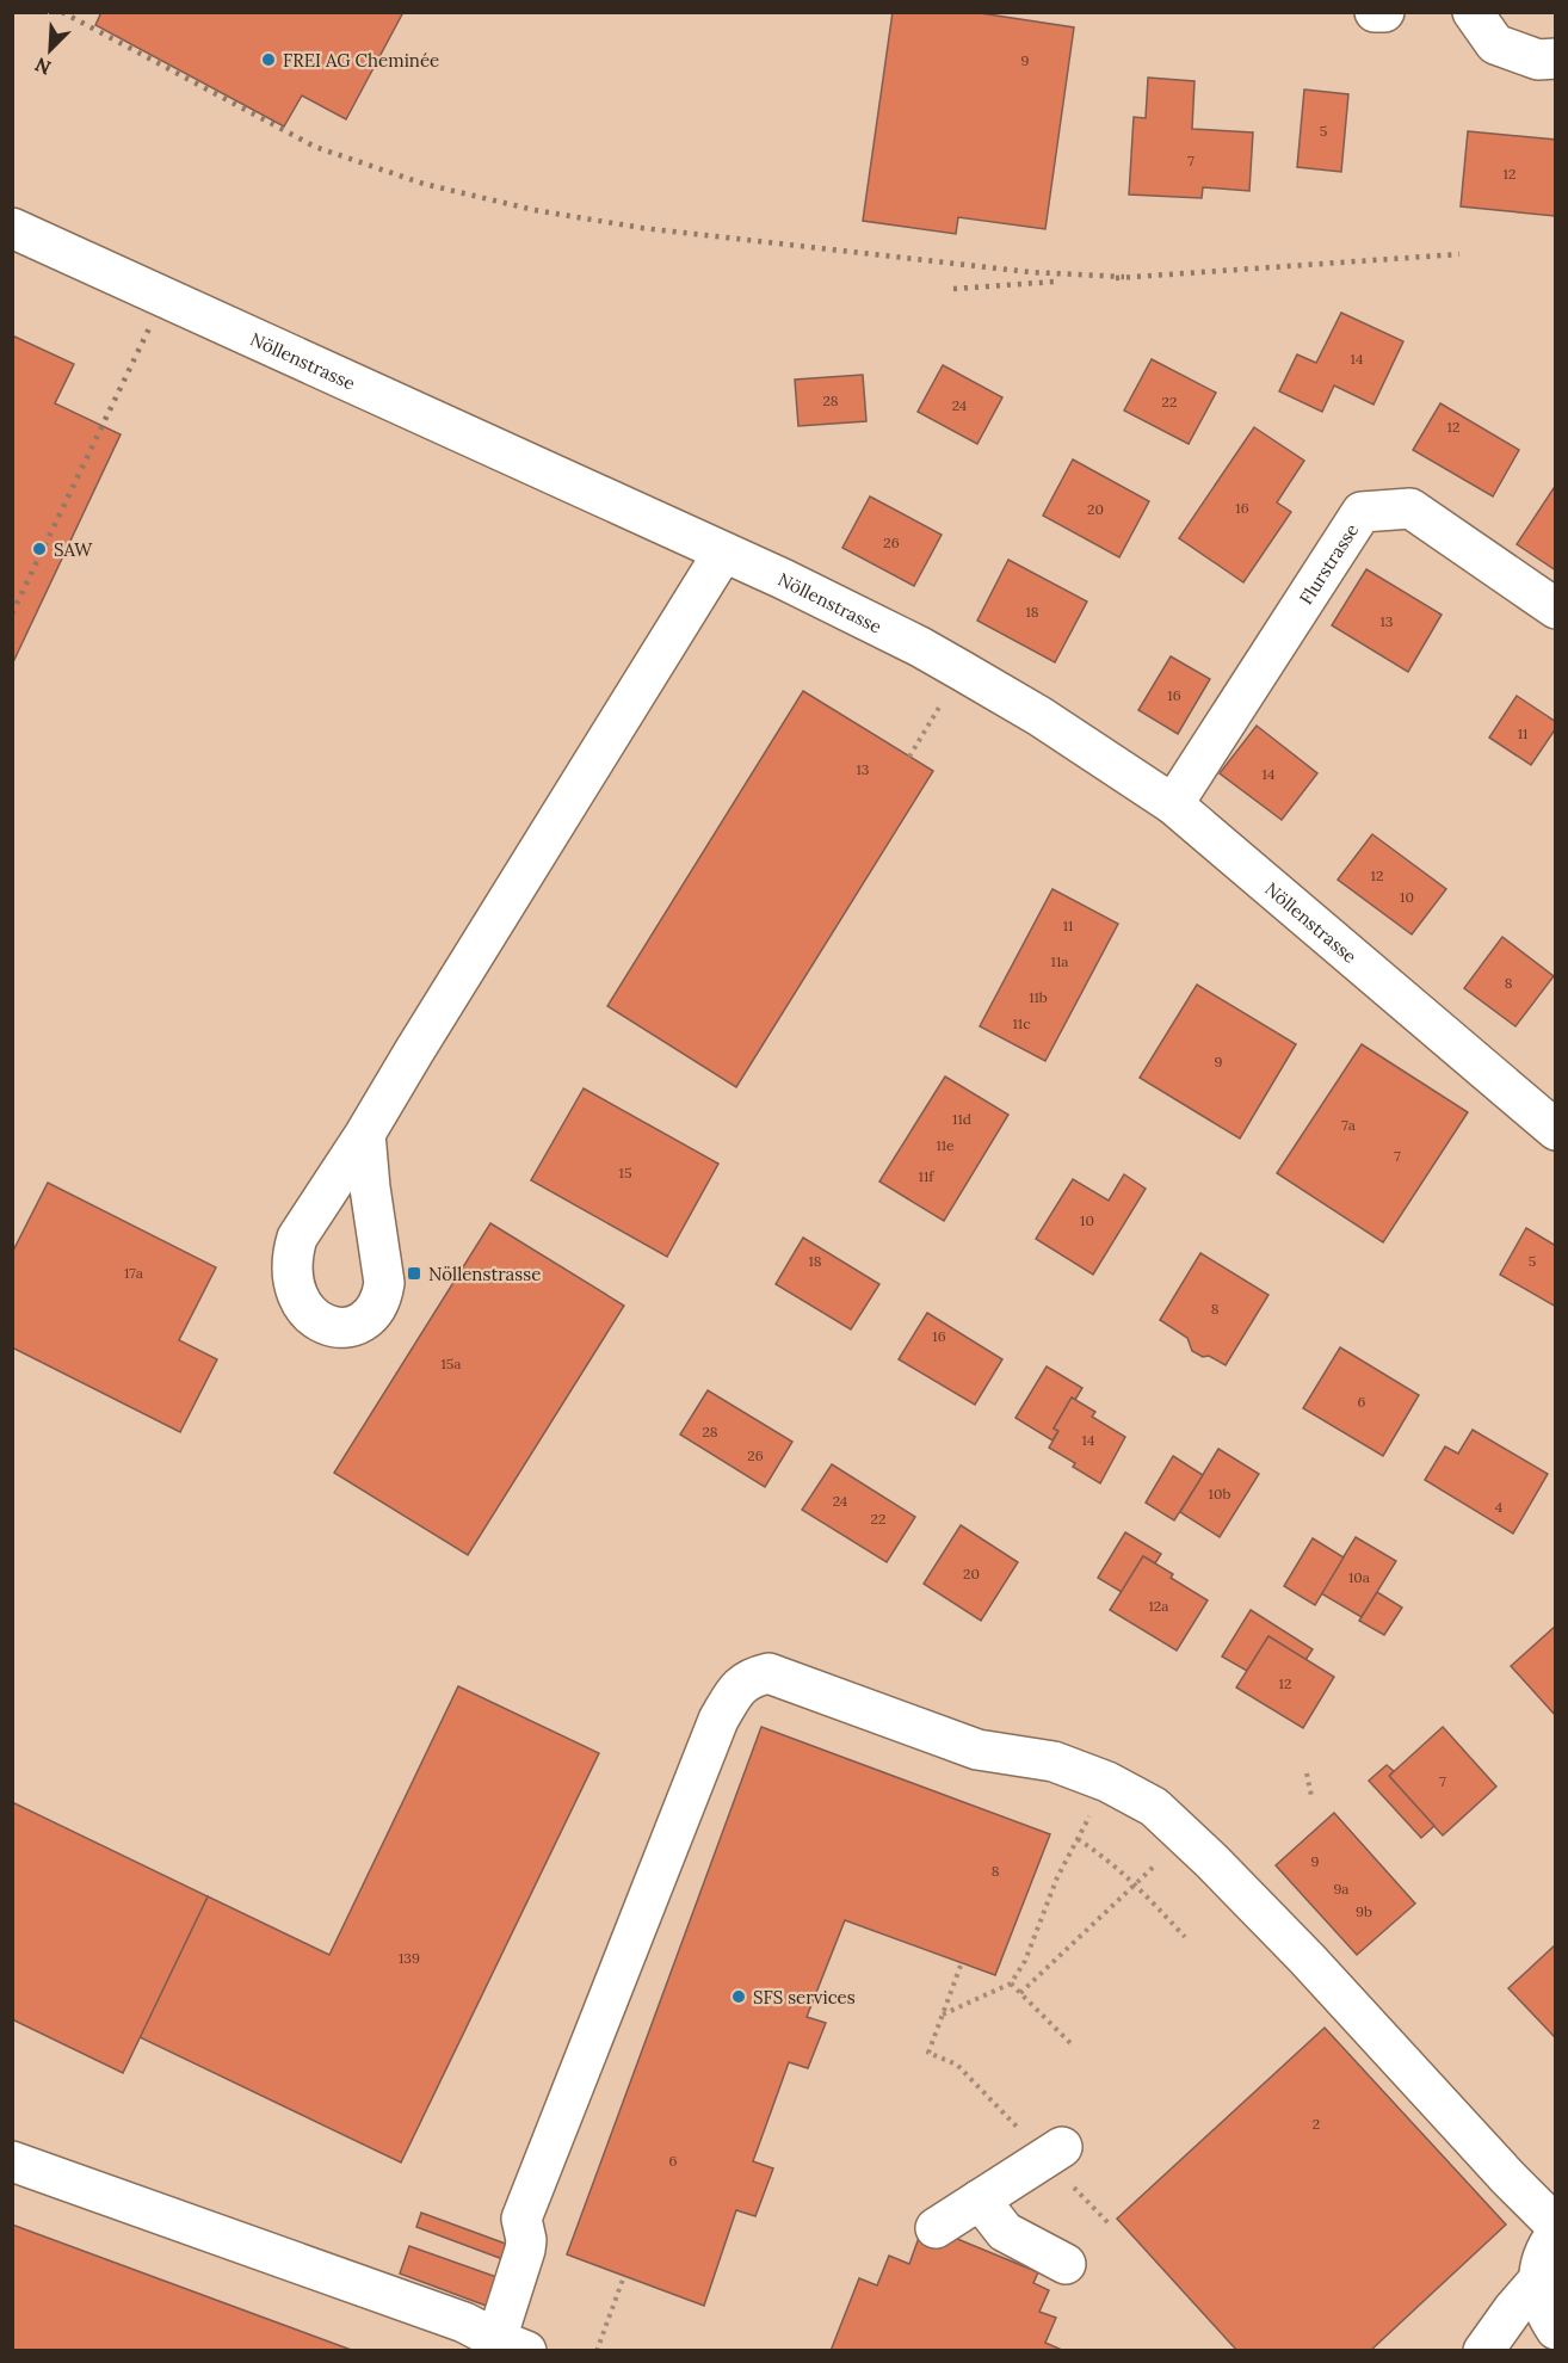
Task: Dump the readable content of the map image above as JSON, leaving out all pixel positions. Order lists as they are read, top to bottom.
{
  "streets": {
    "street": ["Nöllenstrasse", "Flurstrasse"]
  },
  "crossings": [
    ["Nöllenstrasse", "Flurstrasse"]
  ],
  "places": {
    "other": ["FREI AG Cheminée", "SAW", "SFS services"],
    "transit": ["Nöllenstrasse"]
  },
  "house_numbers": [
    "9",
    "5",
    "7",
    "12",
    "14",
    "28",
    "22",
    "24",
    "12",
    "16",
    "20",
    "26",
    "18",
    "13",
    "16",
    "11",
    "13",
    "14",
    "12",
    "10",
    "11",
    "11a",
    "8",
    "11b",
    "11c",
    "9",
    "11d",
    "7a",
    "11e",
    "7",
    "15",
    "11f",
    "10",
    "18",
    "5",
    "17a",
    "8",
    "16",
    "15a",
    "6",
    "28",
    "14",
    "26",
    "10b",
    "24",
    "4",
    "22",
    "20",
    "10a",
    "12a",
    "12",
    "7",
    "9",
    "8",
    "9a",
    "9b",
    "139",
    "2",
    "6"
  ],
  "north": "bottom left"
}
